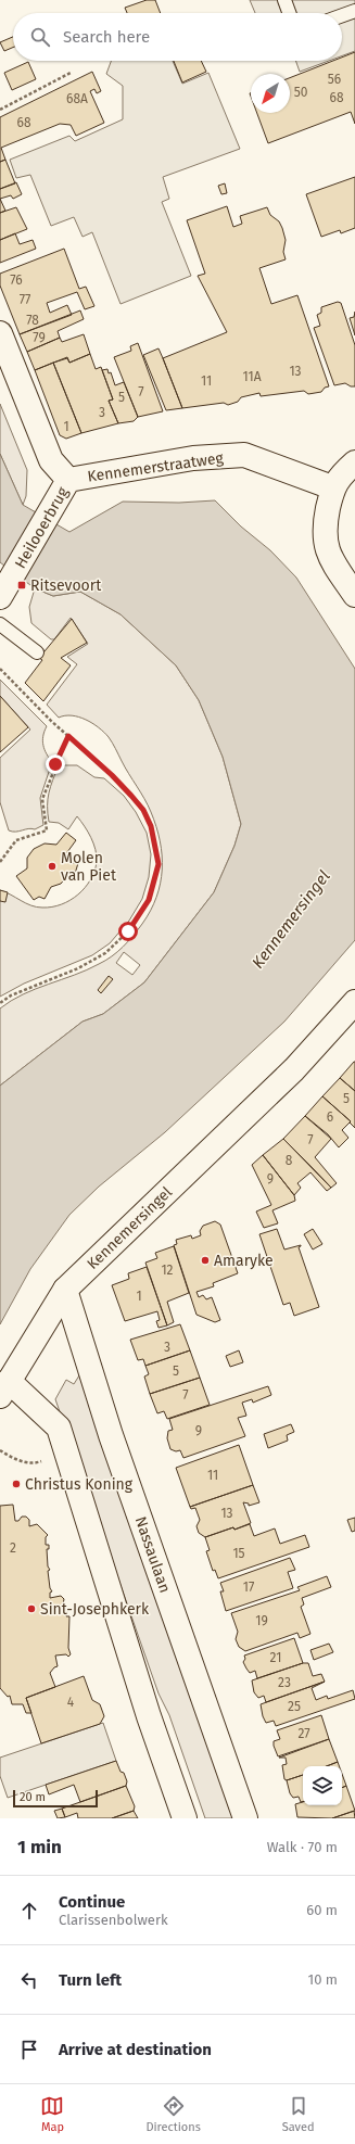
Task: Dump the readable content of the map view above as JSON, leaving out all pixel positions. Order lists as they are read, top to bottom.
{
  "streets": {
    "street": [
      "Kennemerstraatweg",
      "Heilooerbrug",
      "Kennemersingel",
      "Nassaulaan"
    ]
  },
  "crossings": [
    ["Kennemerstraatweg", "Heilooerbrug"],
    ["Kennemersingel", "Nassaulaan"]
  ],
  "water": ["Kennemersingel"],
  "places": {
    "transit": ["Ritsevoort"],
    "other": [
      "Molen van Piet",
      "Amaryke",
      "Christus Koning",
      "Sint-Josephkerk"
    ]
  },
  "house_numbers": [
    "56",
    "50",
    "68",
    "68A",
    "68",
    "76",
    "77",
    "78",
    "79",
    "13",
    "11A",
    "11",
    "7",
    "5",
    "3",
    "1",
    "5",
    "6",
    "7",
    "8",
    "9",
    "12",
    "1",
    "3",
    "5",
    "7",
    "9",
    "11",
    "13",
    "2",
    "15",
    "17",
    "19",
    "21",
    "23",
    "4",
    "25",
    "27"
  ],
  "scale_bar": "20 m",
  "north": "bottom left",
  "page": {
    "search": "Search here",
    "scale": "20 m",
    "heading": ["1 min", "Walk · 70 m"],
    "list": [
      ["Continue", "Clarissenbolwerk", "60 m"],
      ["Turn left", "10 m"],
      "Arrive at destination"
    ],
    "nav": ["Map", "Directions", "Saved"]
  }
}
